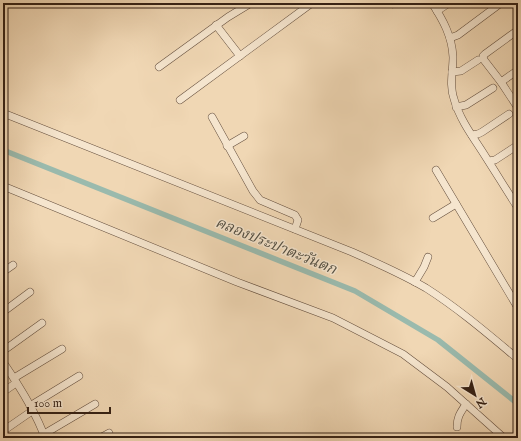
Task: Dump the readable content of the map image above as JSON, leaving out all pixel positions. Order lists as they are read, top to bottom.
{
  "water": ["คลองประปาตะวันตก"],
  "scale_bar": "100 m",
  "north": "bottom right"
}
